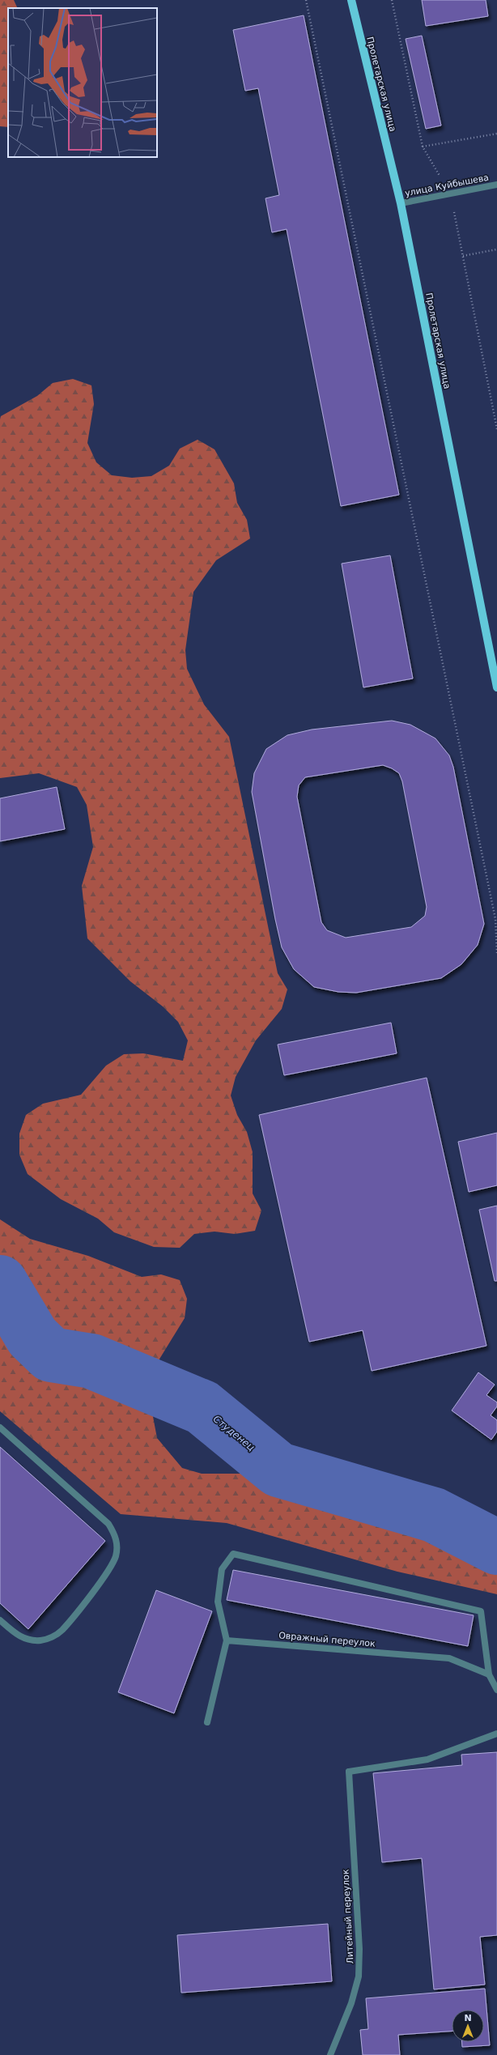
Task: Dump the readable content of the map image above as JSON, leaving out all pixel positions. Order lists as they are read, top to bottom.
{
  "streets": {
    "main road": ["Пролетарская улица"],
    "street": ["улица Куйбышева", "Овражный переулок", "Литейный переулок"]
  },
  "crossings": [
    ["Пролетарская улица", "улица Куйбышева"]
  ],
  "water": ["Студенец"],
  "north": "top"
}
